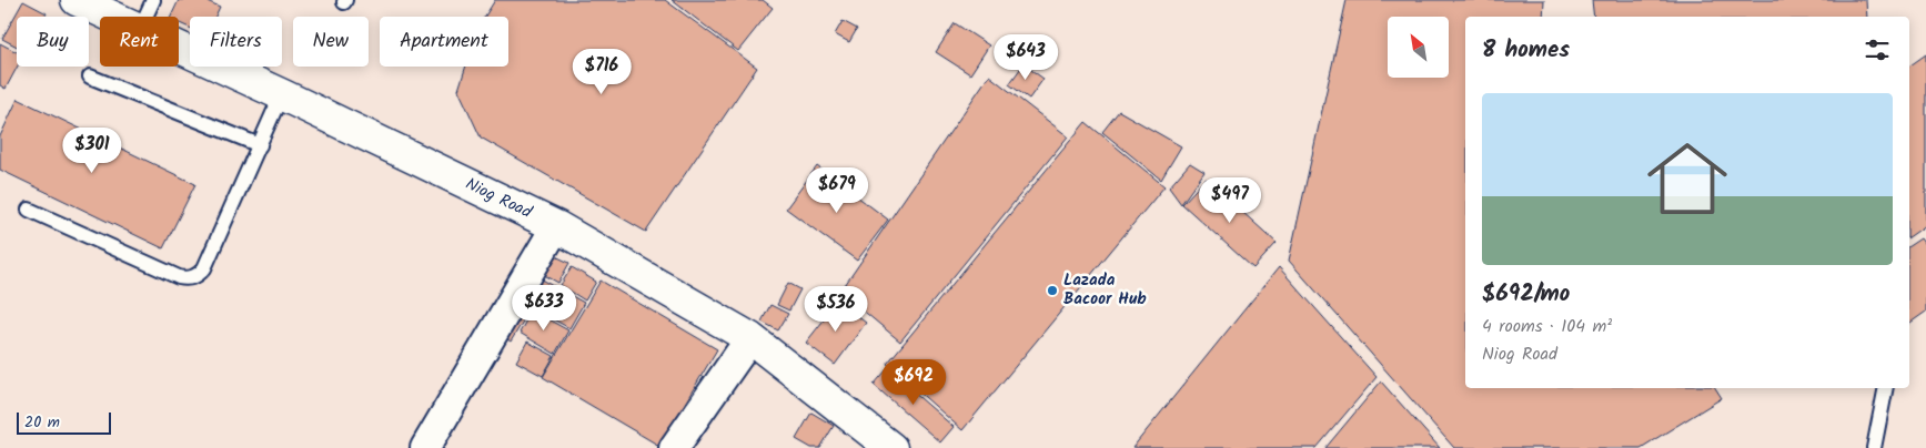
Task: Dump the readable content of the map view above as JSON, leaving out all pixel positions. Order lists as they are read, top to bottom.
{
  "streets": {
    "street": ["Niog Road"]
  },
  "places": ["Lazada Bacoor Hub"],
  "scale_bar": "20 m",
  "north": "top left",
  "page": {
    "chip": [
      "Buy",
      "Rent",
      "Filters",
      "New",
      "Apartment"
    ],
    "heading": "8 homes",
    "price": [
      "$643",
      "$716",
      "$301",
      "$679",
      "$497",
      "$633",
      "$536",
      "$692"
    ],
    "list": [
      {
        "name": "$692/mo",
        "note": "4 rooms · 104 m² · Niog Road"
      }
    ],
    "scale": "20 m"
  }
}
